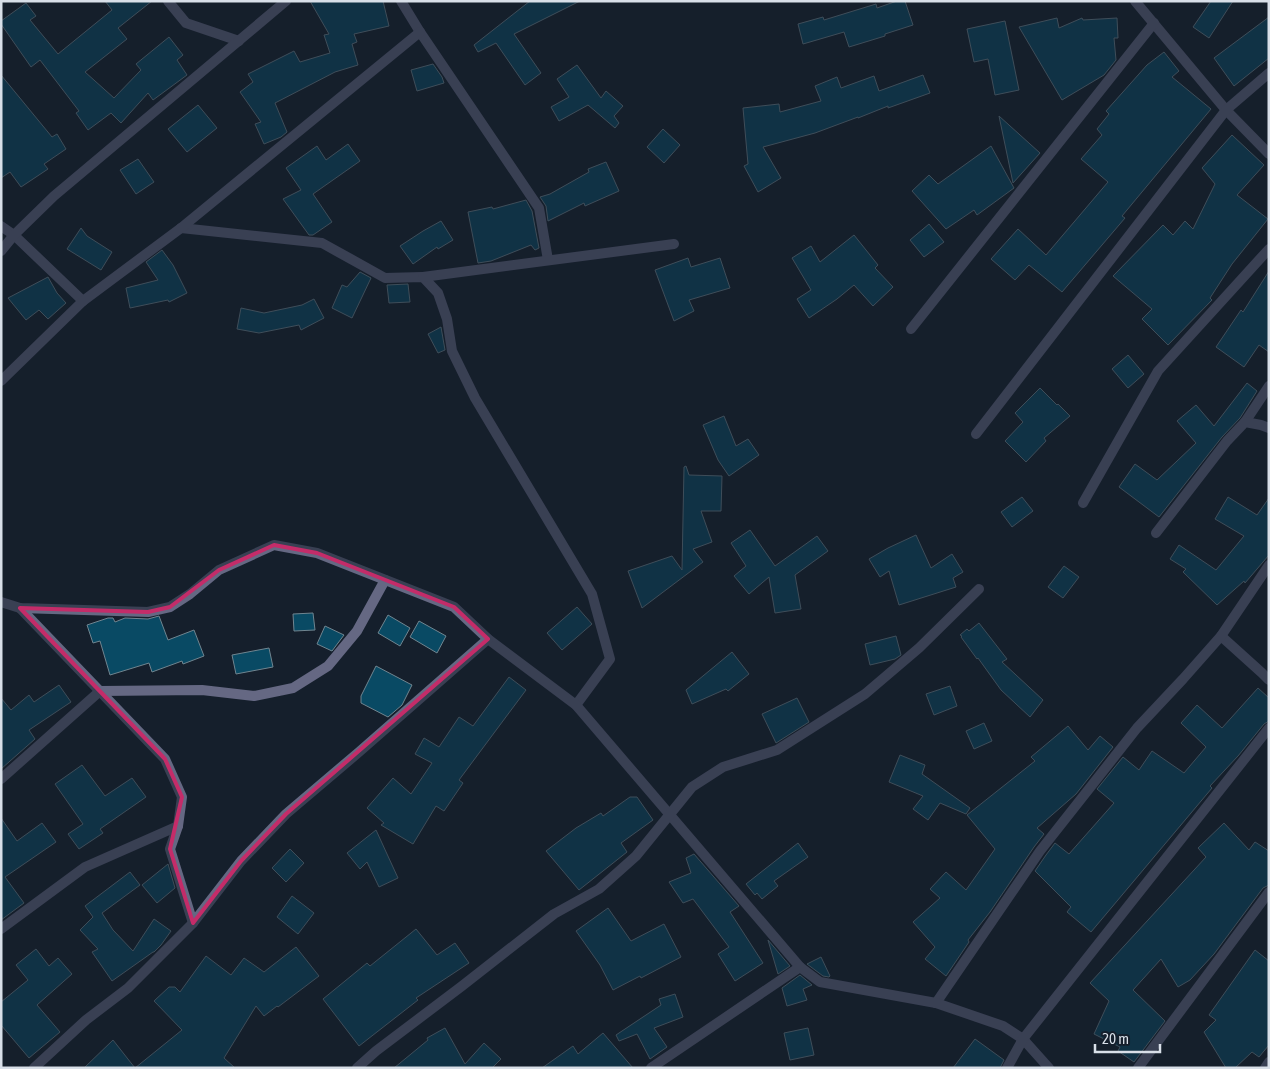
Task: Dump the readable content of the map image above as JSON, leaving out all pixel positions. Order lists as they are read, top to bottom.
{
  "scale_bar": "20 m"
}
